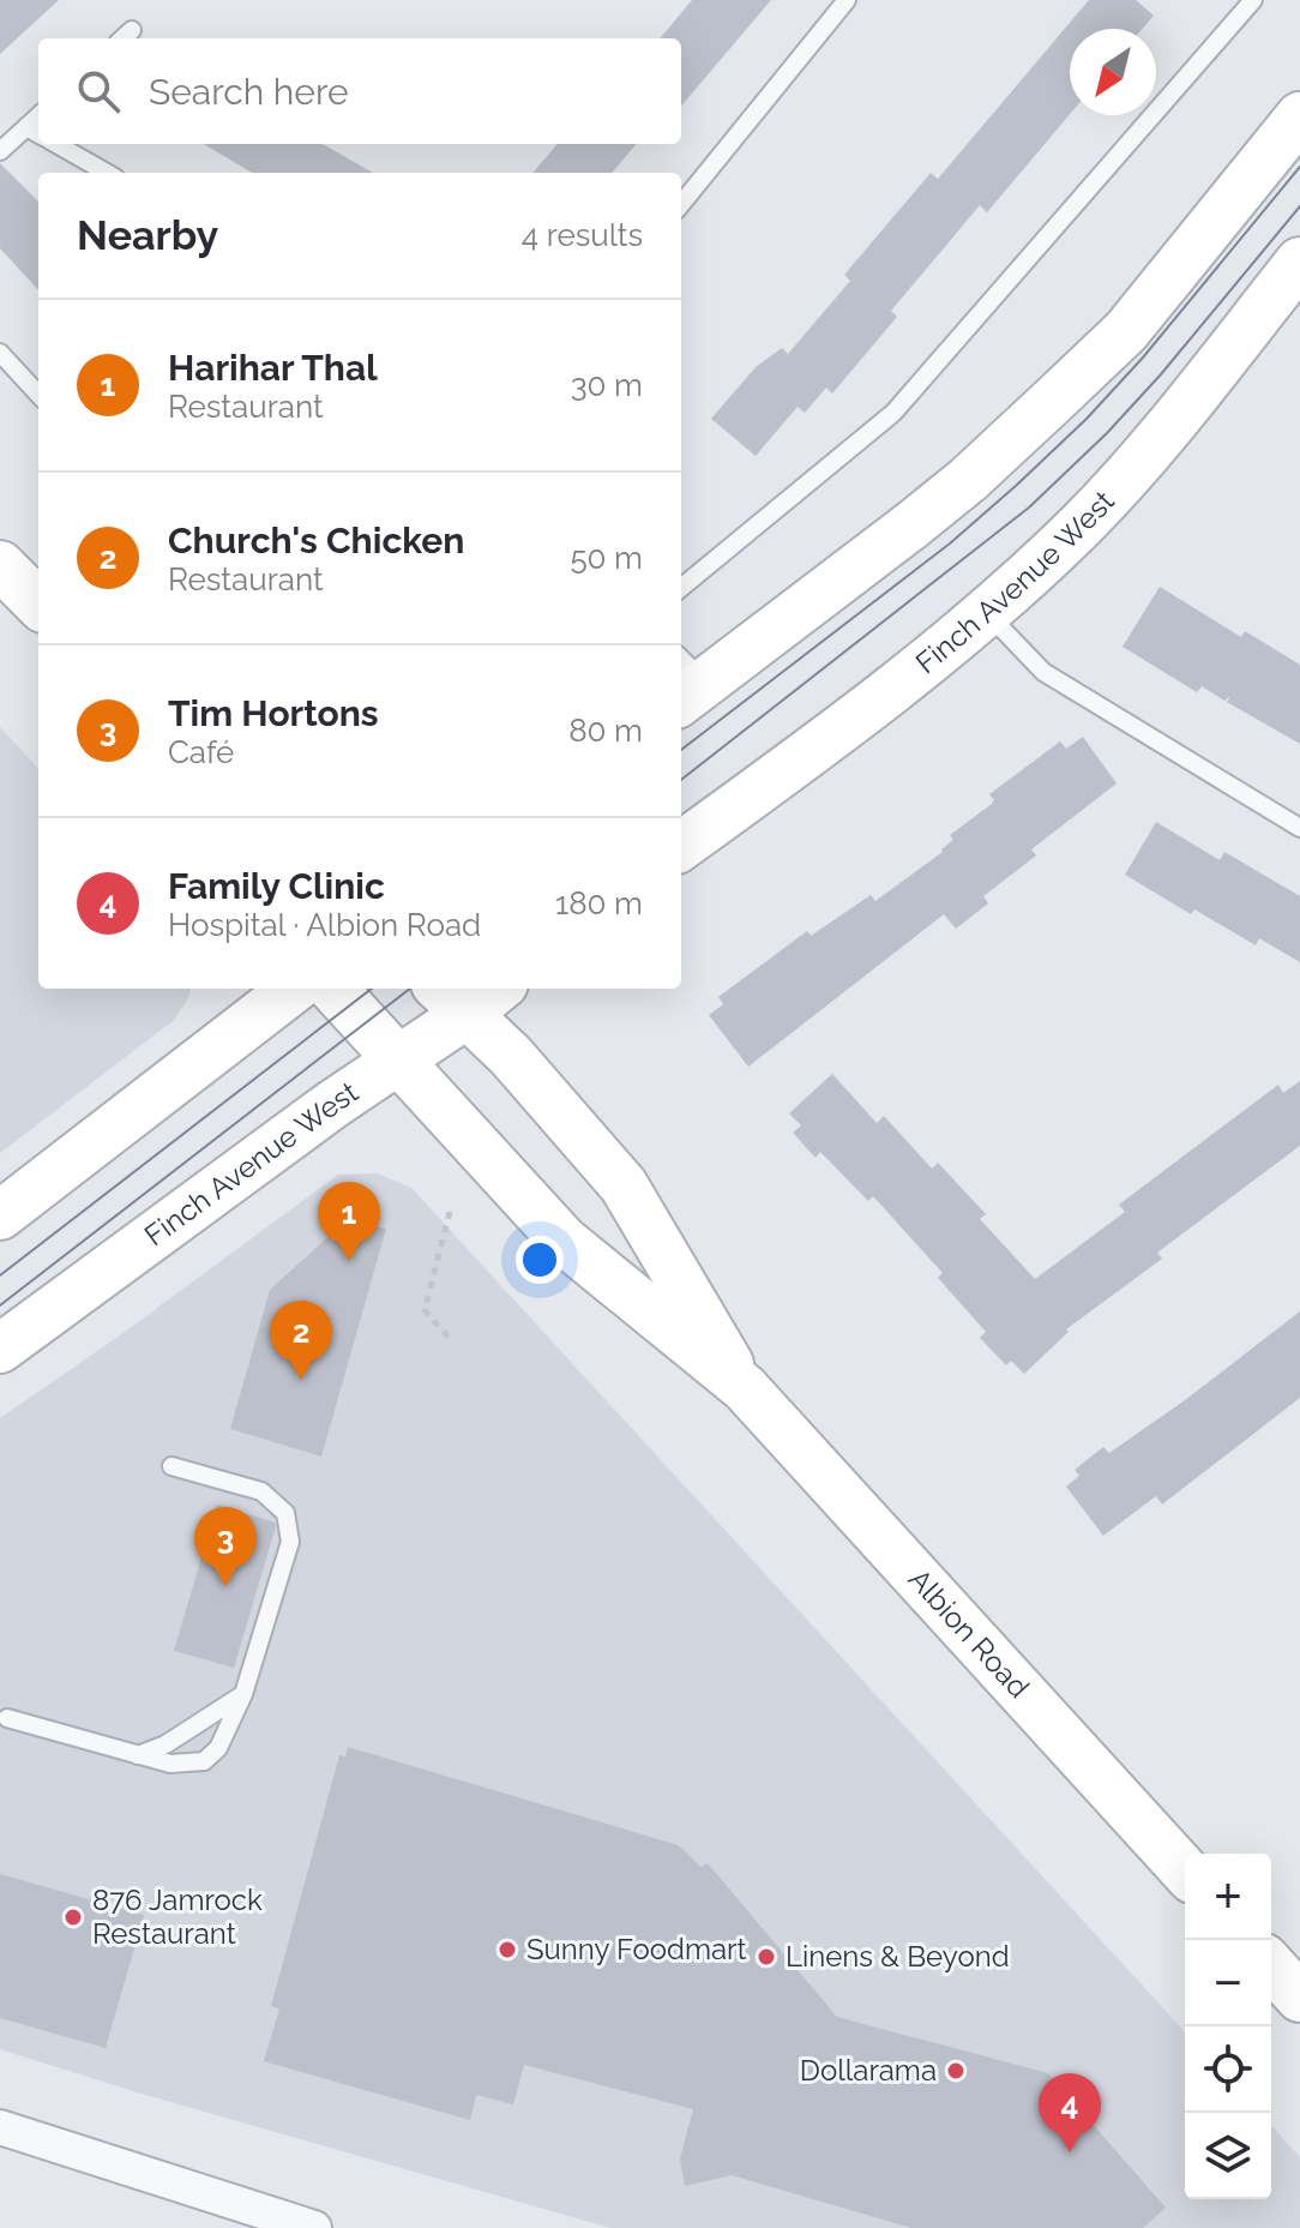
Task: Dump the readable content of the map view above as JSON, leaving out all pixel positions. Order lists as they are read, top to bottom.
{
  "streets": {
    "main road": ["Finch Avenue West", "Albion Road"]
  },
  "crossings": [
    ["Finch Avenue West", "Albion Road"]
  ],
  "places": [
    "876 Jamrock Restaurant",
    "Sunny Foodmart",
    "Linens & Beyond",
    "Dollarama"
  ],
  "north": "bottom left",
  "page": {
    "search": "Search here",
    "heading": ["Nearby", "4 results"],
    "list": [
      {
        "mark": "1",
        "name": "Harihar Thal",
        "note": "Restaurant",
        "value": "30 m"
      },
      {
        "mark": "2",
        "name": "Church's Chicken",
        "note": "Restaurant",
        "value": "50 m"
      },
      {
        "mark": "3",
        "name": "Tim Hortons",
        "note": "Café",
        "value": "80 m"
      },
      {
        "mark": "4",
        "name": "Family Clinic",
        "note": "Hospital · Albion Road",
        "value": "180 m"
      }
    ],
    "pins": [
      "1",
      "2",
      "3",
      "4"
    ],
    "map_buttons": ["+", "−"]
  }
}
